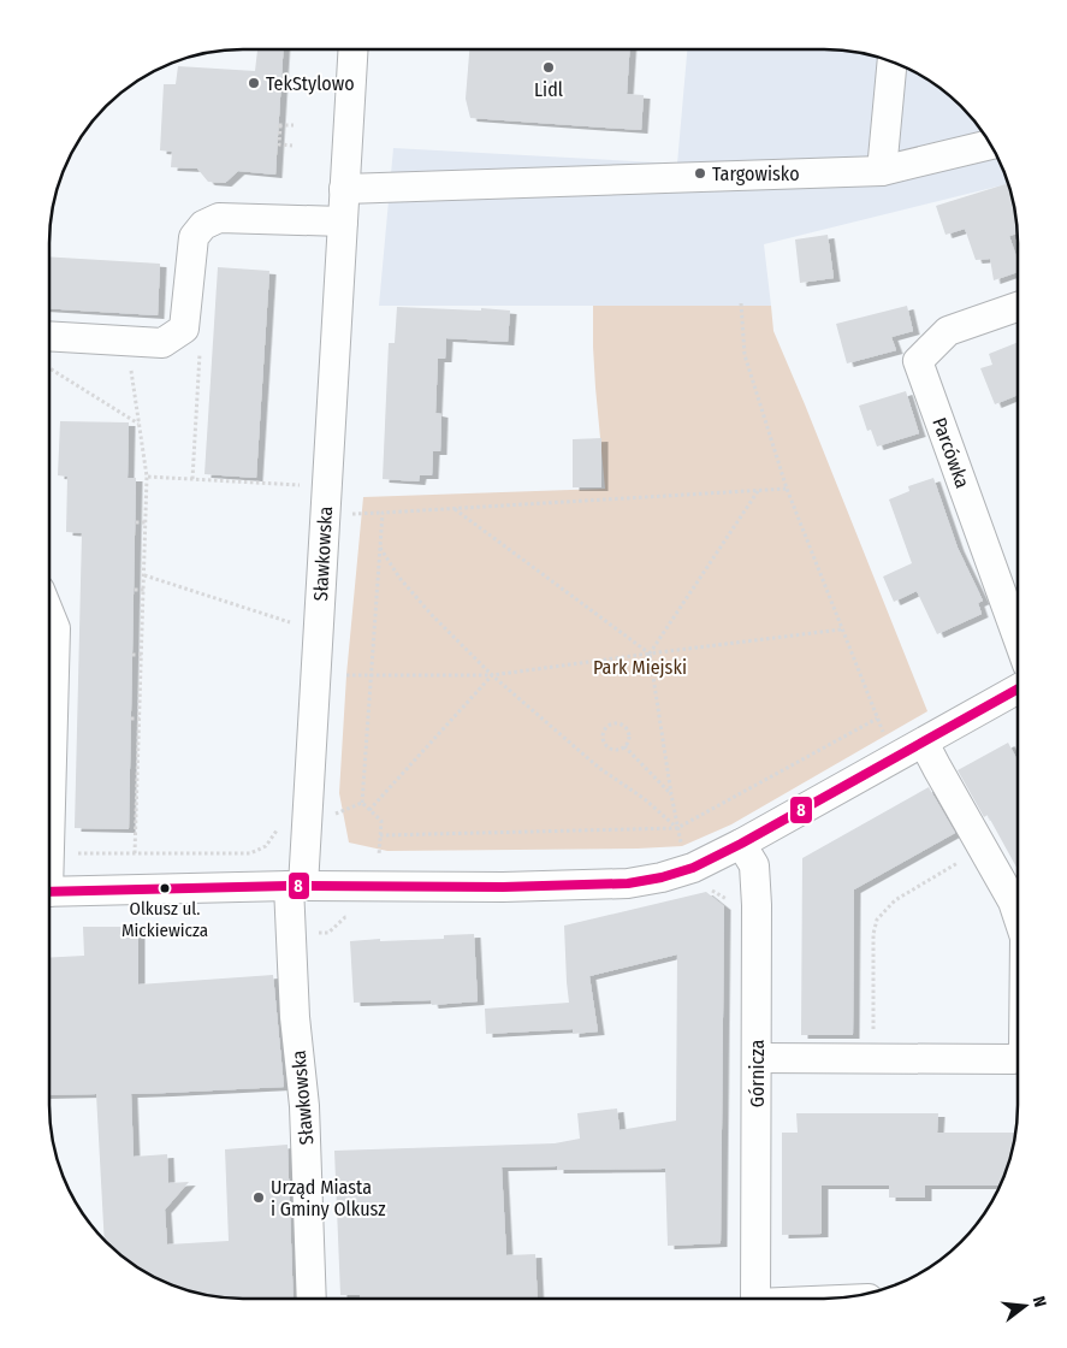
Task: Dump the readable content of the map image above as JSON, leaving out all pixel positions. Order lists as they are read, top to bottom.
{
  "streets": {
    "street": ["Parcówka", "Sławkowska", "Górnicza"]
  },
  "parks": ["Park Miejski"],
  "places": [
    "Lidl",
    "TekStylowo",
    "Targowisko",
    "Olkusz ul. Mickiewicza",
    "Urząd Miasta i Gminy Olkusz"
  ],
  "lines": ["transit line 8"],
  "north": "right"
}
